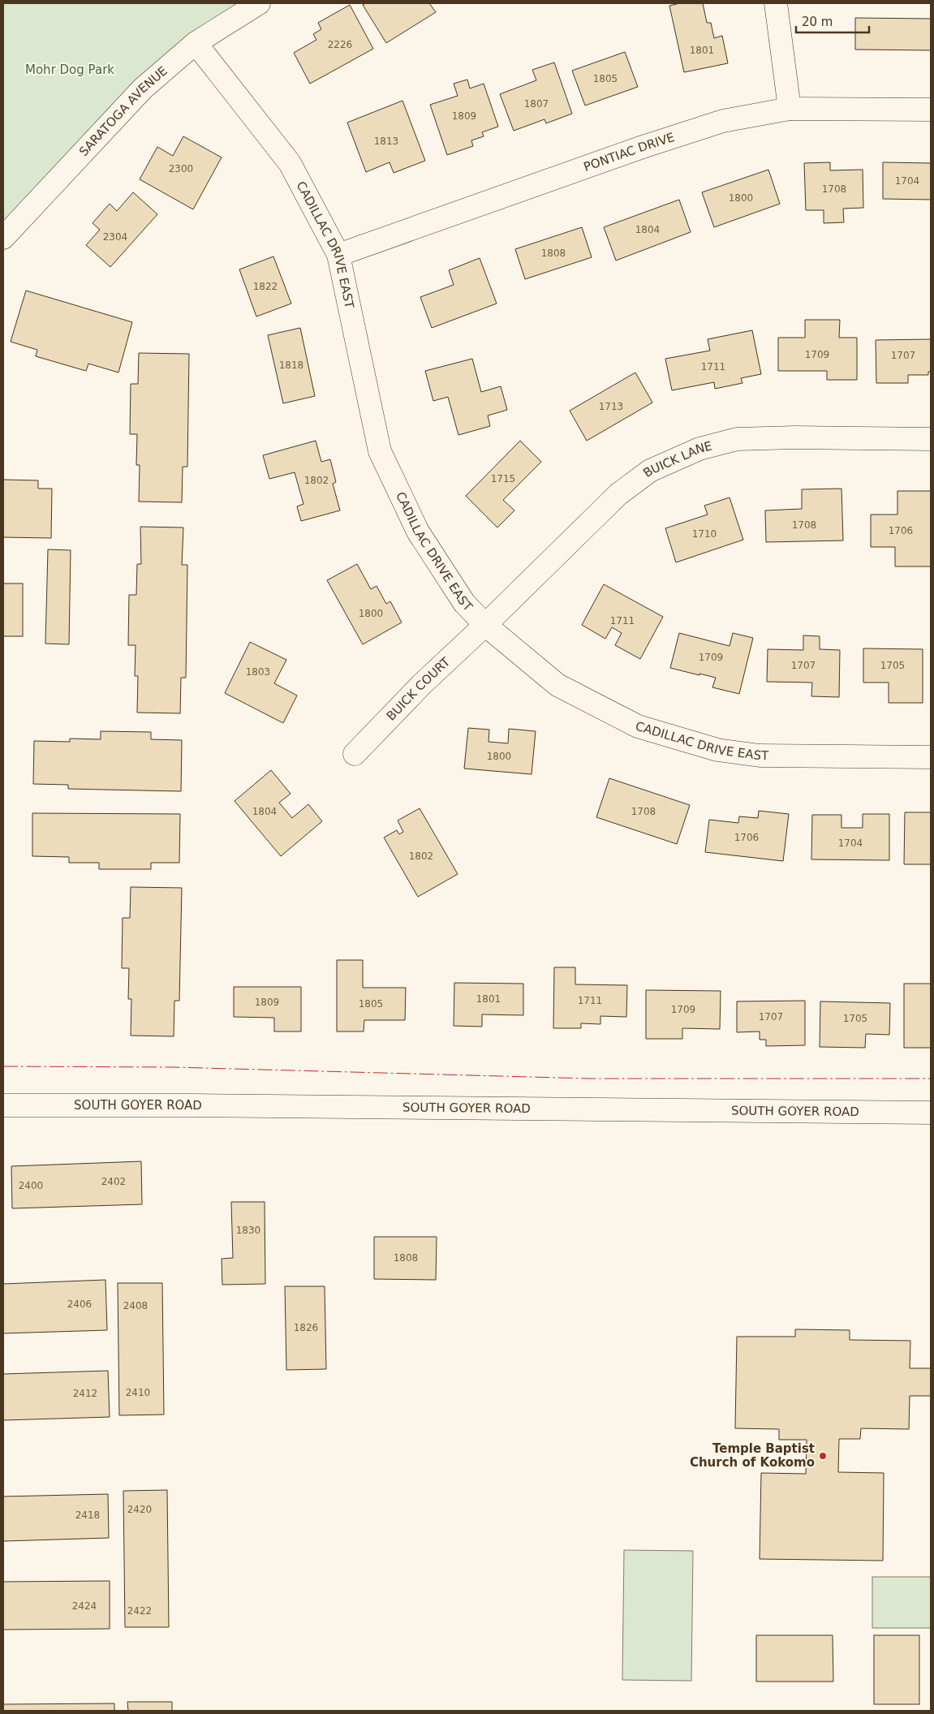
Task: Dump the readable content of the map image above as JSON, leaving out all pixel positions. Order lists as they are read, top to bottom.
{
  "streets": {
    "street": [
      "SARATOGA AVENUE",
      "PONTIAC DRIVE",
      "CADILLAC DRIVE EAST",
      "BUICK LANE",
      "BUICK COURT",
      "SOUTH GOYER ROAD"
    ]
  },
  "crossings": [
    ["SARATOGA AVENUE", "CADILLAC DRIVE EAST"],
    ["PONTIAC DRIVE", "CADILLAC DRIVE EAST"],
    ["CADILLAC DRIVE EAST", "BUICK LANE"],
    ["CADILLAC DRIVE EAST", "BUICK COURT"],
    ["BUICK LANE", "BUICK COURT"]
  ],
  "parks": ["Mohr Dog Park"],
  "places": ["Temple Baptist Church of Kokomo"],
  "house_numbers": [
    "2226",
    "1801",
    "1805",
    "1807",
    "1809",
    "1813",
    "2300",
    "1704",
    "1708",
    "1800",
    "1804",
    "2304",
    "1808",
    "1822",
    "1709",
    "1707",
    "1818",
    "1711",
    "1713",
    "1715",
    "1802",
    "1708",
    "1706",
    "1710",
    "1800",
    "1711",
    "1709",
    "1707",
    "1705",
    "1803",
    "1800",
    "1804",
    "1708",
    "1706",
    "1704",
    "1802",
    "1801",
    "1711",
    "1809",
    "1805",
    "1709",
    "1707",
    "1705",
    "2402",
    "2400",
    "1830",
    "1808",
    "2406",
    "2408",
    "1826",
    "2410",
    "2412",
    "2420",
    "2418",
    "2424",
    "2422"
  ],
  "scale_bar": "20 m"
}
